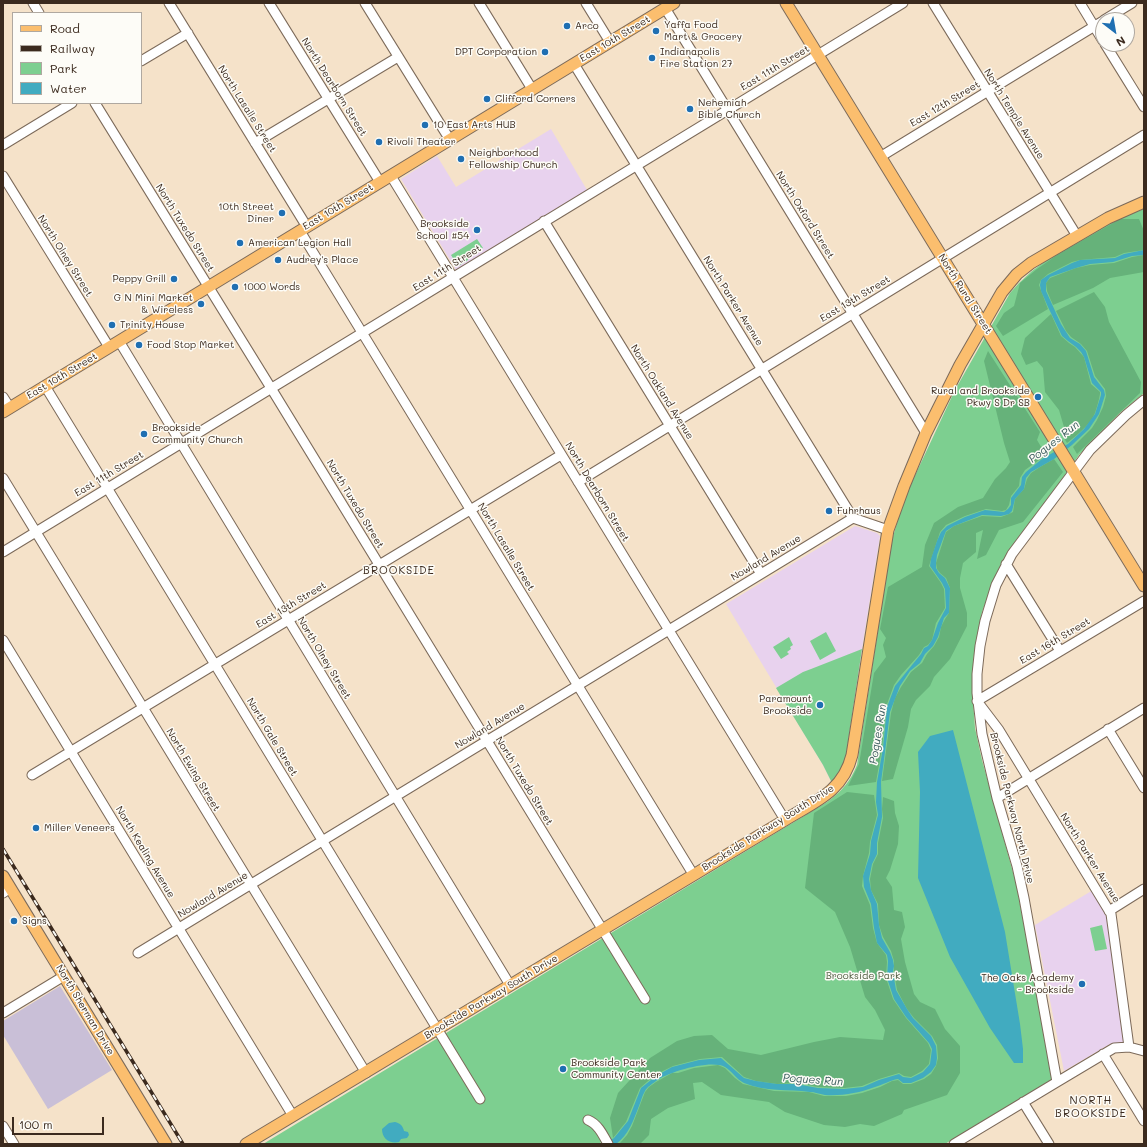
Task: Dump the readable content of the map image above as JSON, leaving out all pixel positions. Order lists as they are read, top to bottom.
{
  "streets": {
    "main road": [
      "East 10th Street",
      "North Rural Street",
      "Brookside Parkway South Drive",
      "North Sherman Drive"
    ],
    "street": [
      "East 11th Street",
      "North Dearborn Street",
      "East 12th Street",
      "North Lasalle Street",
      "North Temple Avenue",
      "North Oxford Street",
      "North Tuxedo Street",
      "North Olney Street",
      "East 13th Street",
      "North Parker Avenue",
      "North Oakland Avenue",
      "Nowland Avenue",
      "East 16th Street",
      "North Gale Street",
      "North Ewing Street",
      "Brookside Parkway North Drive",
      "North Kealing Avenue"
    ]
  },
  "crossings": [
    ["East 10th Street", "North Dearborn Street"],
    ["East 10th Street", "North Lasalle Street"],
    ["East 10th Street", "North Oxford Street"],
    ["East 10th Street", "North Tuxedo Street"],
    ["East 10th Street", "North Olney Street"],
    ["East 10th Street", "North Parker Avenue"],
    ["East 10th Street", "North Gale Street"],
    ["East 11th Street", "North Dearborn Street"],
    ["East 11th Street", "North Lasalle Street"],
    ["East 11th Street", "North Oxford Street"],
    ["East 11th Street", "North Tuxedo Street"],
    ["East 11th Street", "North Olney Street"],
    ["East 11th Street", "North Rural Street"],
    ["East 11th Street", "North Parker Avenue"],
    ["East 11th Street", "North Oakland Avenue"],
    ["East 11th Street", "North Gale Street"],
    ["East 11th Street", "North Ewing Street"],
    ["North Dearborn Street", "East 13th Street"],
    ["North Dearborn Street", "Nowland Avenue"],
    ["North Dearborn Street", "Brookside Parkway South Drive"],
    ["East 12th Street", "North Temple Avenue"],
    ["East 12th Street", "North Rural Street"],
    ["North Lasalle Street", "East 13th Street"],
    ["North Lasalle Street", "Nowland Avenue"],
    ["North Lasalle Street", "Brookside Parkway South Drive"],
    ["North Temple Avenue", "East 13th Street"],
    ["North Temple Avenue", "Brookside Parkway South Drive"],
    ["North Oxford Street", "East 13th Street"],
    ["North Oxford Street", "Brookside Parkway South Drive"],
    ["North Tuxedo Street", "East 13th Street"],
    ["North Tuxedo Street", "Nowland Avenue"],
    ["North Tuxedo Street", "Brookside Parkway South Drive"],
    ["North Olney Street", "East 13th Street"],
    ["North Olney Street", "Nowland Avenue"],
    ["North Olney Street", "Brookside Parkway South Drive"],
    ["North Rural Street", "East 13th Street"],
    ["North Rural Street", "Brookside Parkway North Drive"],
    ["North Rural Street", "Brookside Parkway South Drive"],
    ["East 13th Street", "North Parker Avenue"],
    ["East 13th Street", "North Oakland Avenue"],
    ["East 13th Street", "North Gale Street"],
    ["East 13th Street", "North Ewing Street"],
    ["East 13th Street", "North Kealing Avenue"],
    ["North Parker Avenue", "Nowland Avenue"],
    ["North Parker Avenue", "East 16th Street"],
    ["North Parker Avenue", "Brookside Parkway North Drive"],
    ["North Oakland Avenue", "Nowland Avenue"],
    ["Nowland Avenue", "North Gale Street"],
    ["Nowland Avenue", "North Ewing Street"],
    ["Nowland Avenue", "North Kealing Avenue"],
    ["East 16th Street", "Brookside Parkway North Drive"],
    ["North Gale Street", "Brookside Parkway South Drive"],
    ["North Ewing Street", "Brookside Parkway South Drive"],
    ["Brookside Parkway South Drive", "North Kealing Avenue"]
  ],
  "districts": ["BROOKSIDE", "NORTH BROOKSIDE"],
  "water": ["Pogues Run"],
  "parks": ["Brookside Park"],
  "places": [
    "Arco",
    "Yaffa Food Mart & Grocery",
    "DPT Corporation",
    "Indianapolis Fire Station 27",
    "Clifford Corners",
    "Nehemiah Bible Church",
    "10 East Arts HUB",
    "Rivoli Theater",
    "Neighborhood Fellowship Church",
    "10th Street Diner",
    "Brookside School #54",
    "American Legion Hall",
    "Audrey's Place",
    "Peppy Grill",
    "1000 Words",
    "G N Mini Market & Wireless",
    "Trinity House",
    "Food Stop Market",
    "Rural and Brookside Pkwy S Dr SB",
    "Brookside Community Church",
    "Fuhrhaus",
    "Paramount Brookside",
    "Miller Veneers",
    "Signs",
    "The Oaks Academy - Brookside",
    "Brookside Park Community Center"
  ],
  "legend": [
    "Road",
    "Railway",
    "Park",
    "Water"
  ],
  "scale_bar": "100 m",
  "north": "bottom right"
}
